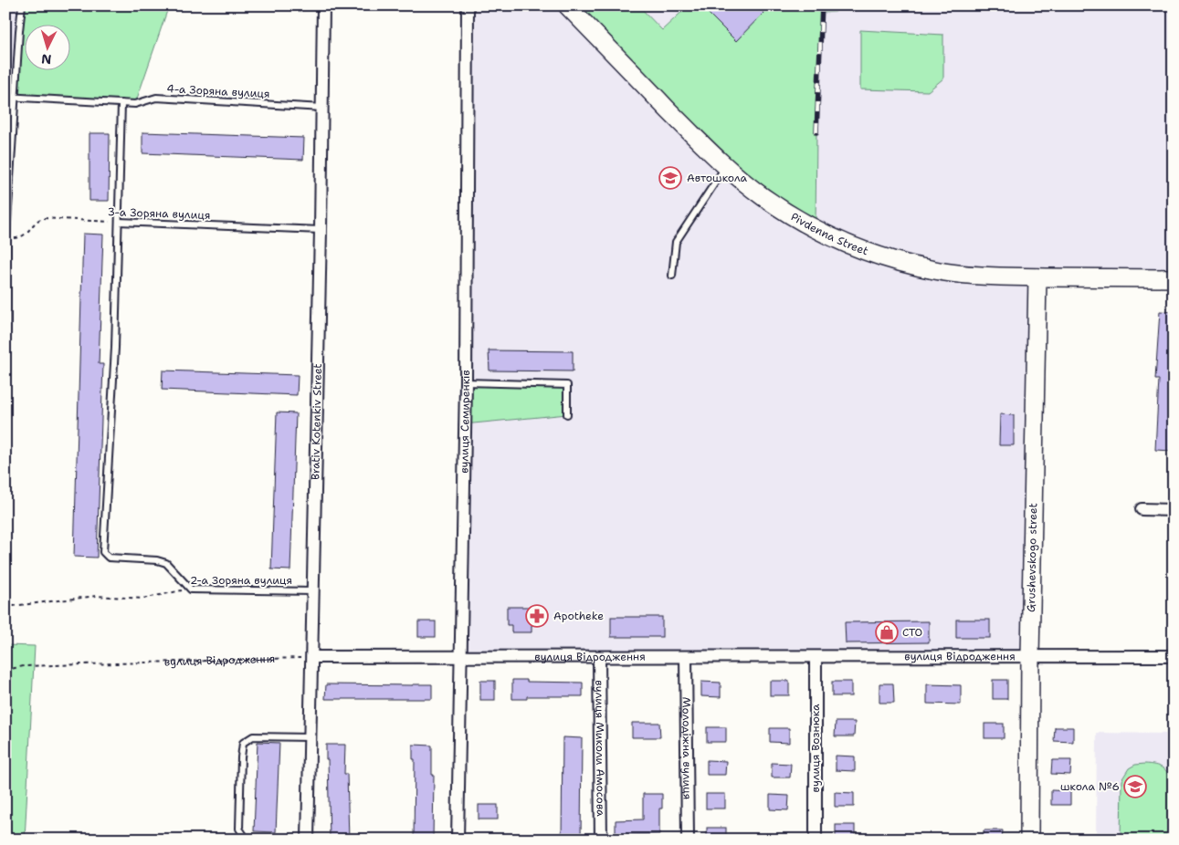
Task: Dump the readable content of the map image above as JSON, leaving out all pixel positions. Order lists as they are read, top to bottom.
{
  "streets": {
    "main road": ["Pivdenna Street", "Grushevskogo street"],
    "street": [
      "Brativ Kotenkiv Street",
      "вулиця Семиренків",
      "вулиця Відродження",
      "вулиця Миколи Амосова",
      "Молодіжна вулиця",
      "вулиця Вознюка"
    ],
    "lane": ["4-а Зоряна вулиця", "3-а Зоряна вулиця", "2-а Зоряна вулиця"]
  },
  "crossings": [
    ["4-а Зоряна вулиця", "Brativ Kotenkiv Street"],
    ["3-а Зоряна вулиця", "Brativ Kotenkiv Street"],
    ["Pivdenna Street", "Grushevskogo street"],
    ["Brativ Kotenkiv Street", "2-а Зоряна вулиця"],
    ["Brativ Kotenkiv Street", "вулиця Відродження"],
    ["вулиця Семиренків", "вулиця Відродження"],
    ["Grushevskogo street", "вулиця Відродження"],
    ["вулиця Відродження", "вулиця Миколи Амосова"],
    ["вулиця Відродження", "Молодіжна вулиця"],
    ["вулиця Відродження", "вулиця Вознюка"]
  ],
  "places": {
    "school or university": ["Автошкола", "школа №6"],
    "pharmacy": ["Apotheke"],
    "shop": ["СТО"]
  },
  "north": "bottom"
}
